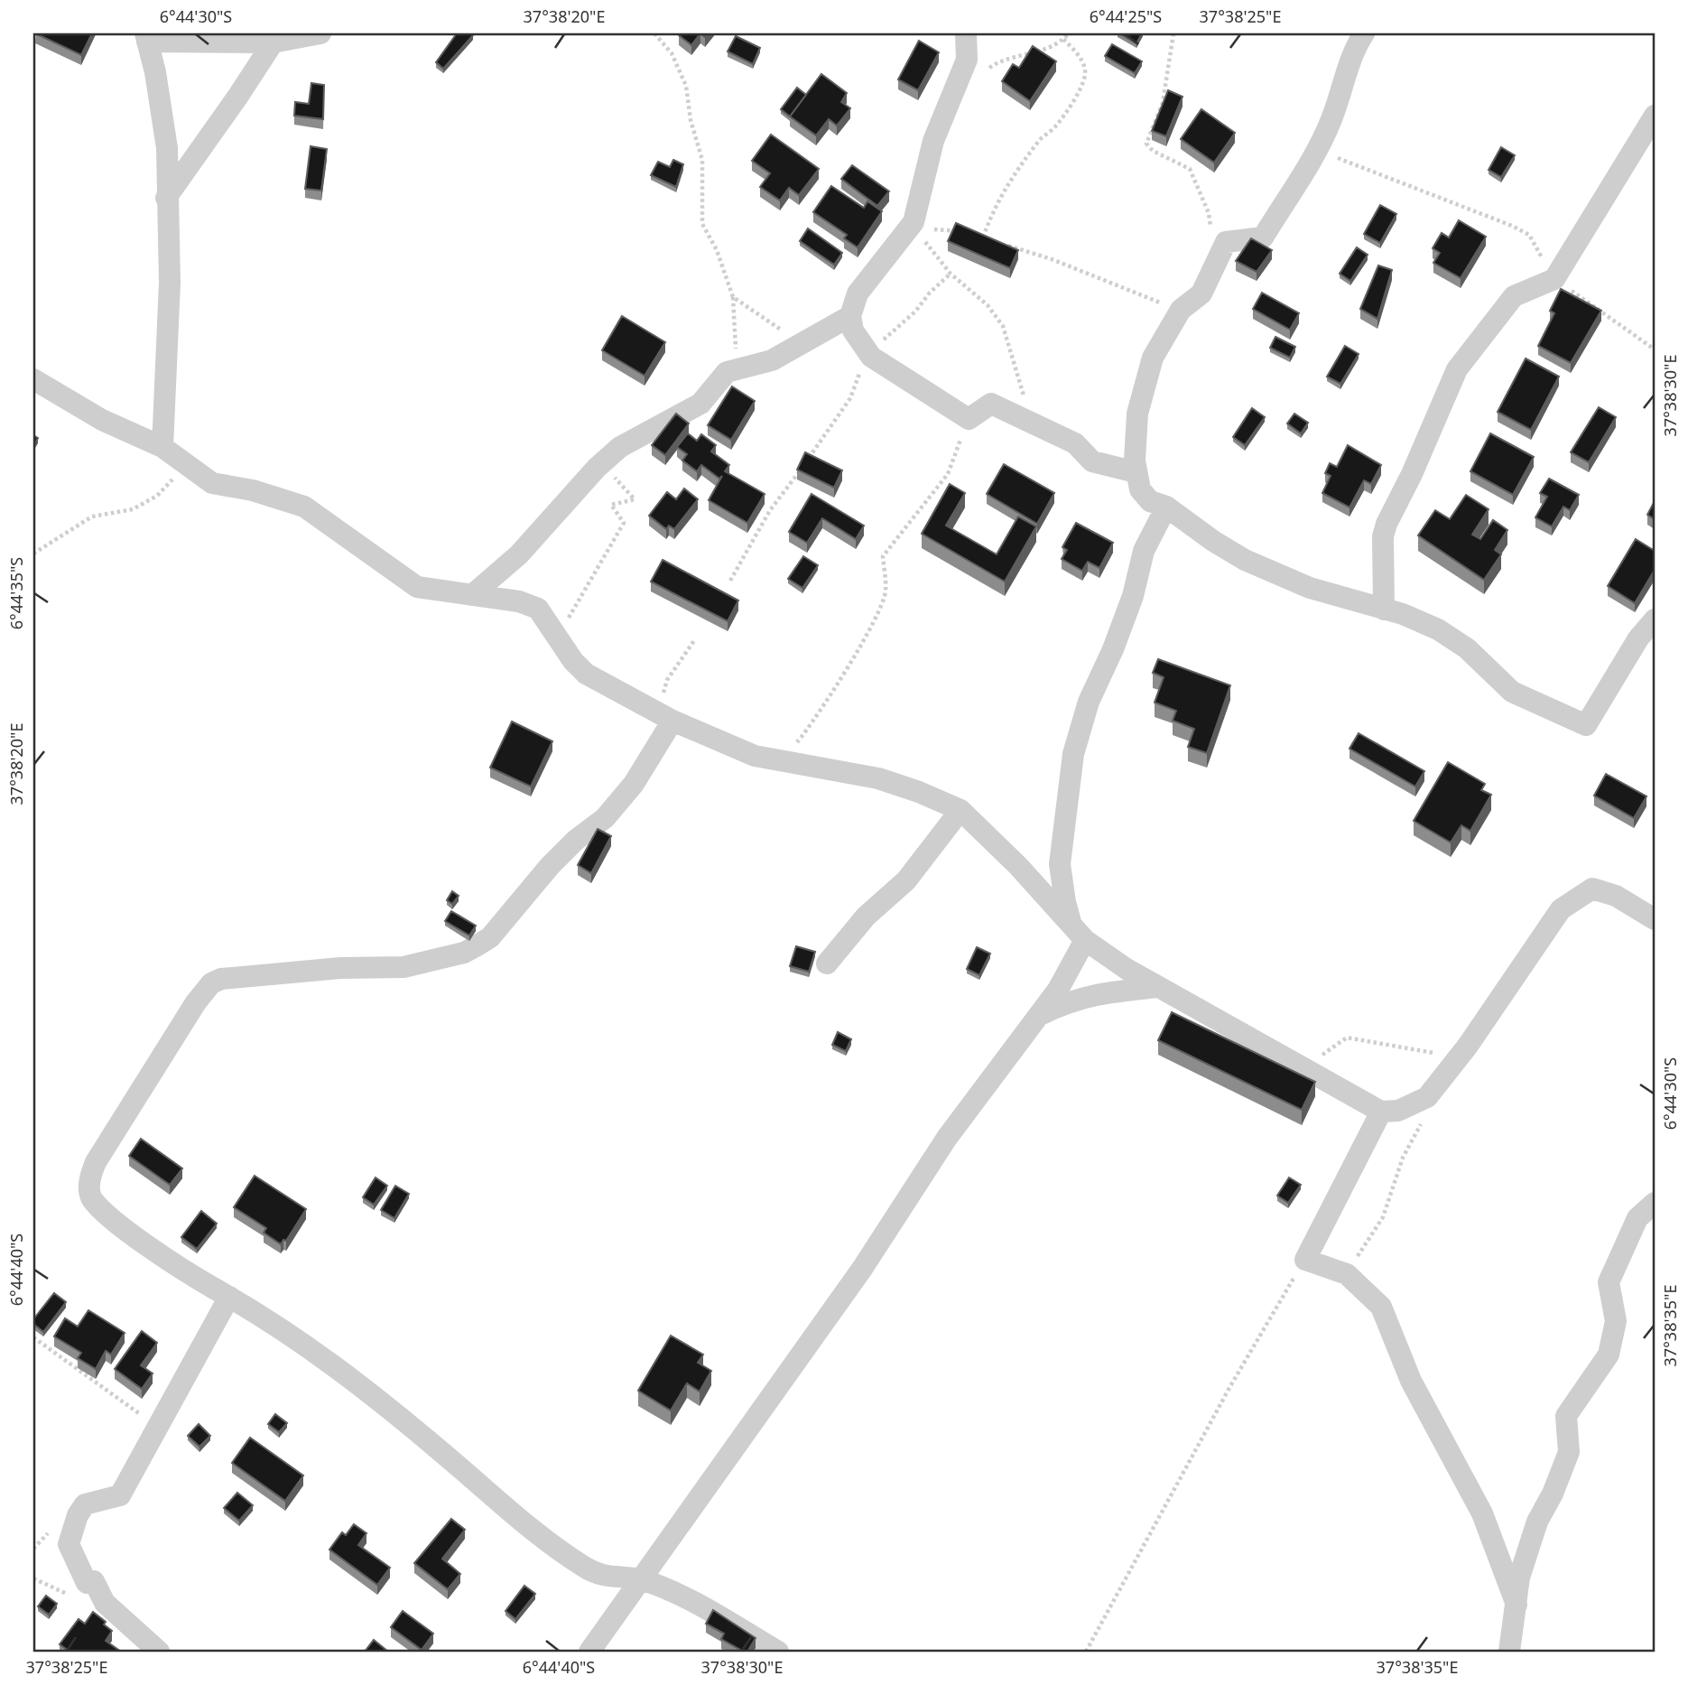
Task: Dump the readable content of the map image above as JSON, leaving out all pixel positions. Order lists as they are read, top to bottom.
{
  "coordinates": [
    "6°44'30\"S",
    "37°38'20\"E",
    "6°44'25\"S",
    "37°38'25\"E",
    "37°38'30\"E",
    "6°44'35\"S",
    "6°44'40\"S",
    "37°38'35\"E"
  ]
}
